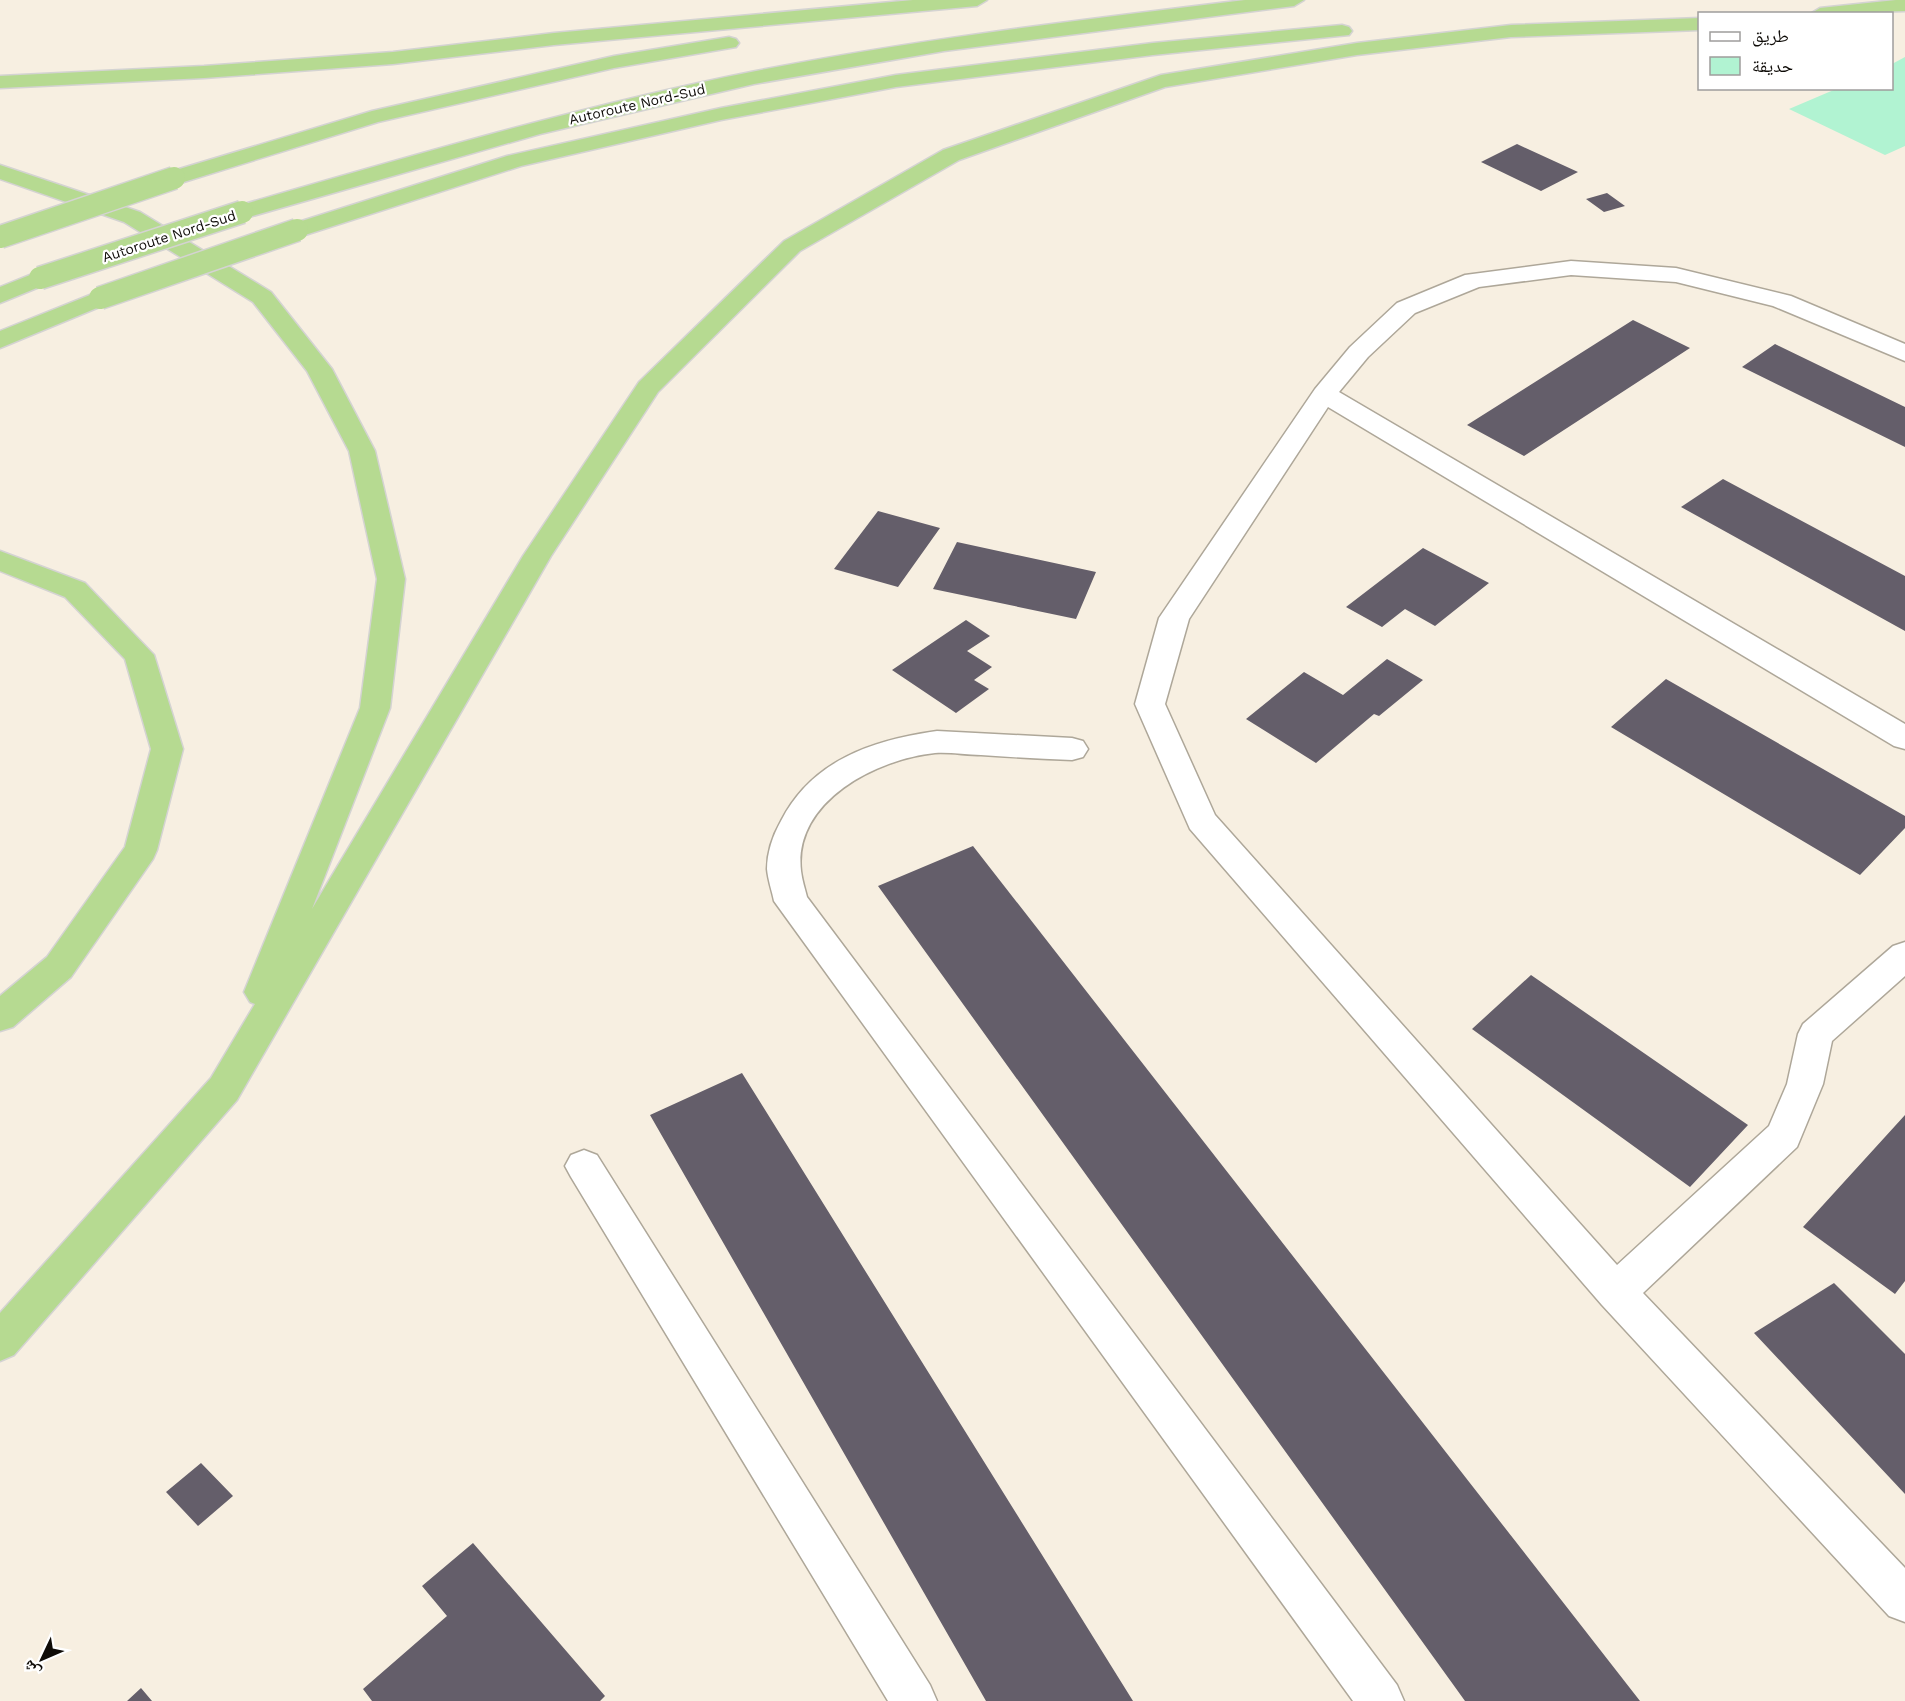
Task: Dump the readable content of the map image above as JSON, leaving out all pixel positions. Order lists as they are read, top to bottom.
{
  "streets": {
    "highway": ["Autoroute Nord-Sud"]
  },
  "legend": ["طريق", "حديقة"],
  "north": "bottom left"
}
